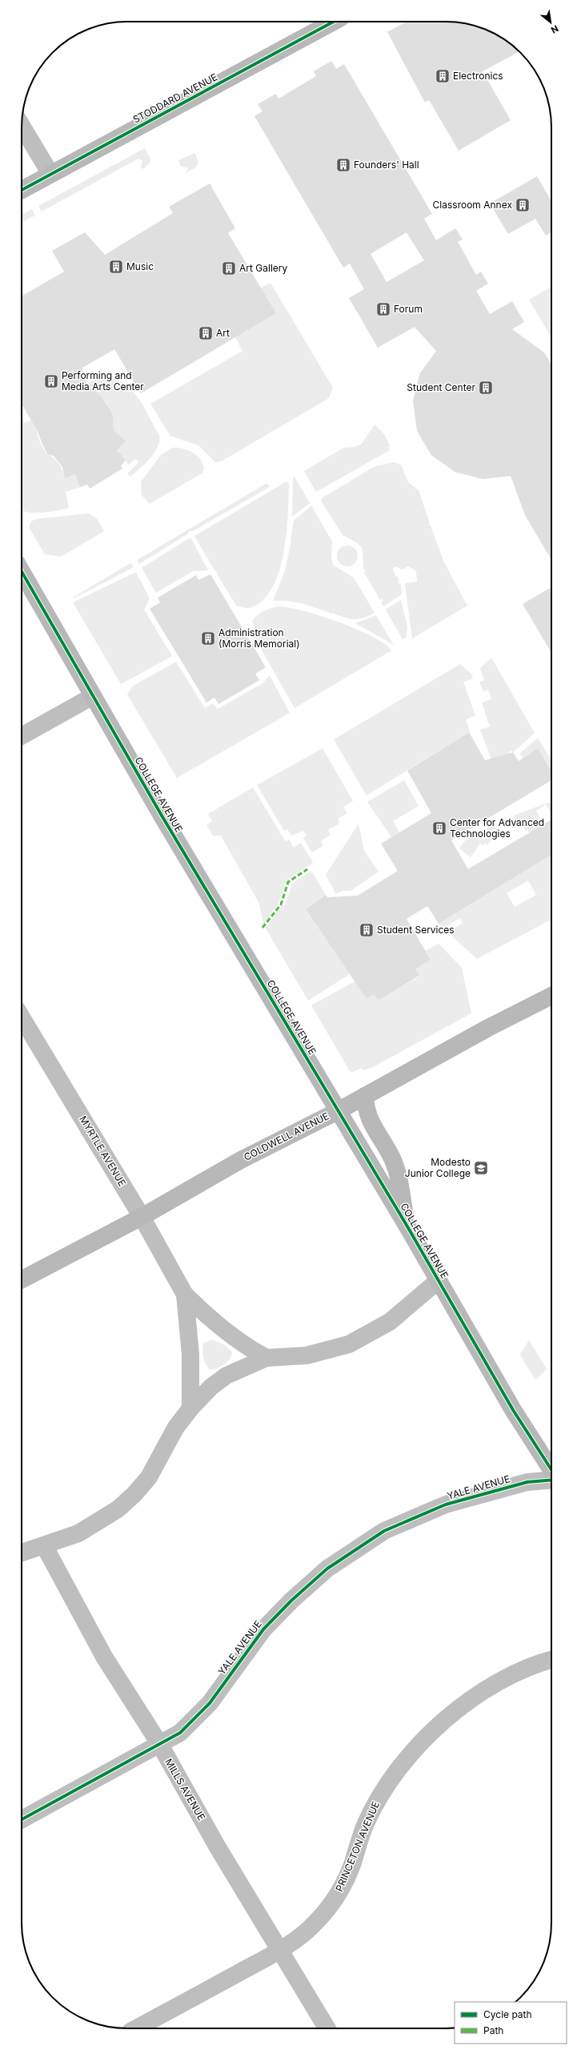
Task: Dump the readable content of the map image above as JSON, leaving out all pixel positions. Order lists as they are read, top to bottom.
{
  "streets": {
    "street": [
      "STODDARD AVENUE",
      "COLLEGE AVENUE",
      "COLDWELL AVENUE",
      "MYRTLE AVENUE",
      "YALE AVENUE",
      "MILLS AVENUE",
      "PRINCETON AVENUE"
    ]
  },
  "crossings": [
    ["COLLEGE AVENUE", "COLDWELL AVENUE"],
    ["COLDWELL AVENUE", "MYRTLE AVENUE"],
    ["YALE AVENUE", "MILLS AVENUE"],
    ["MILLS AVENUE", "PRINCETON AVENUE"]
  ],
  "places": {
    "building": [
      "Electronics",
      "Founders' Hall",
      "Classroom Annex",
      "Music",
      "Art Gallery",
      "Forum",
      "Art",
      "Performing and Media Arts Center",
      "Student Center",
      "Administration (Morris Memorial)",
      "Center for Advanced Technologies",
      "Student Services"
    ],
    "school or university": ["Modesto Junior College"]
  },
  "legend": ["Cycle path", "Path"],
  "north": "bottom right"
}
